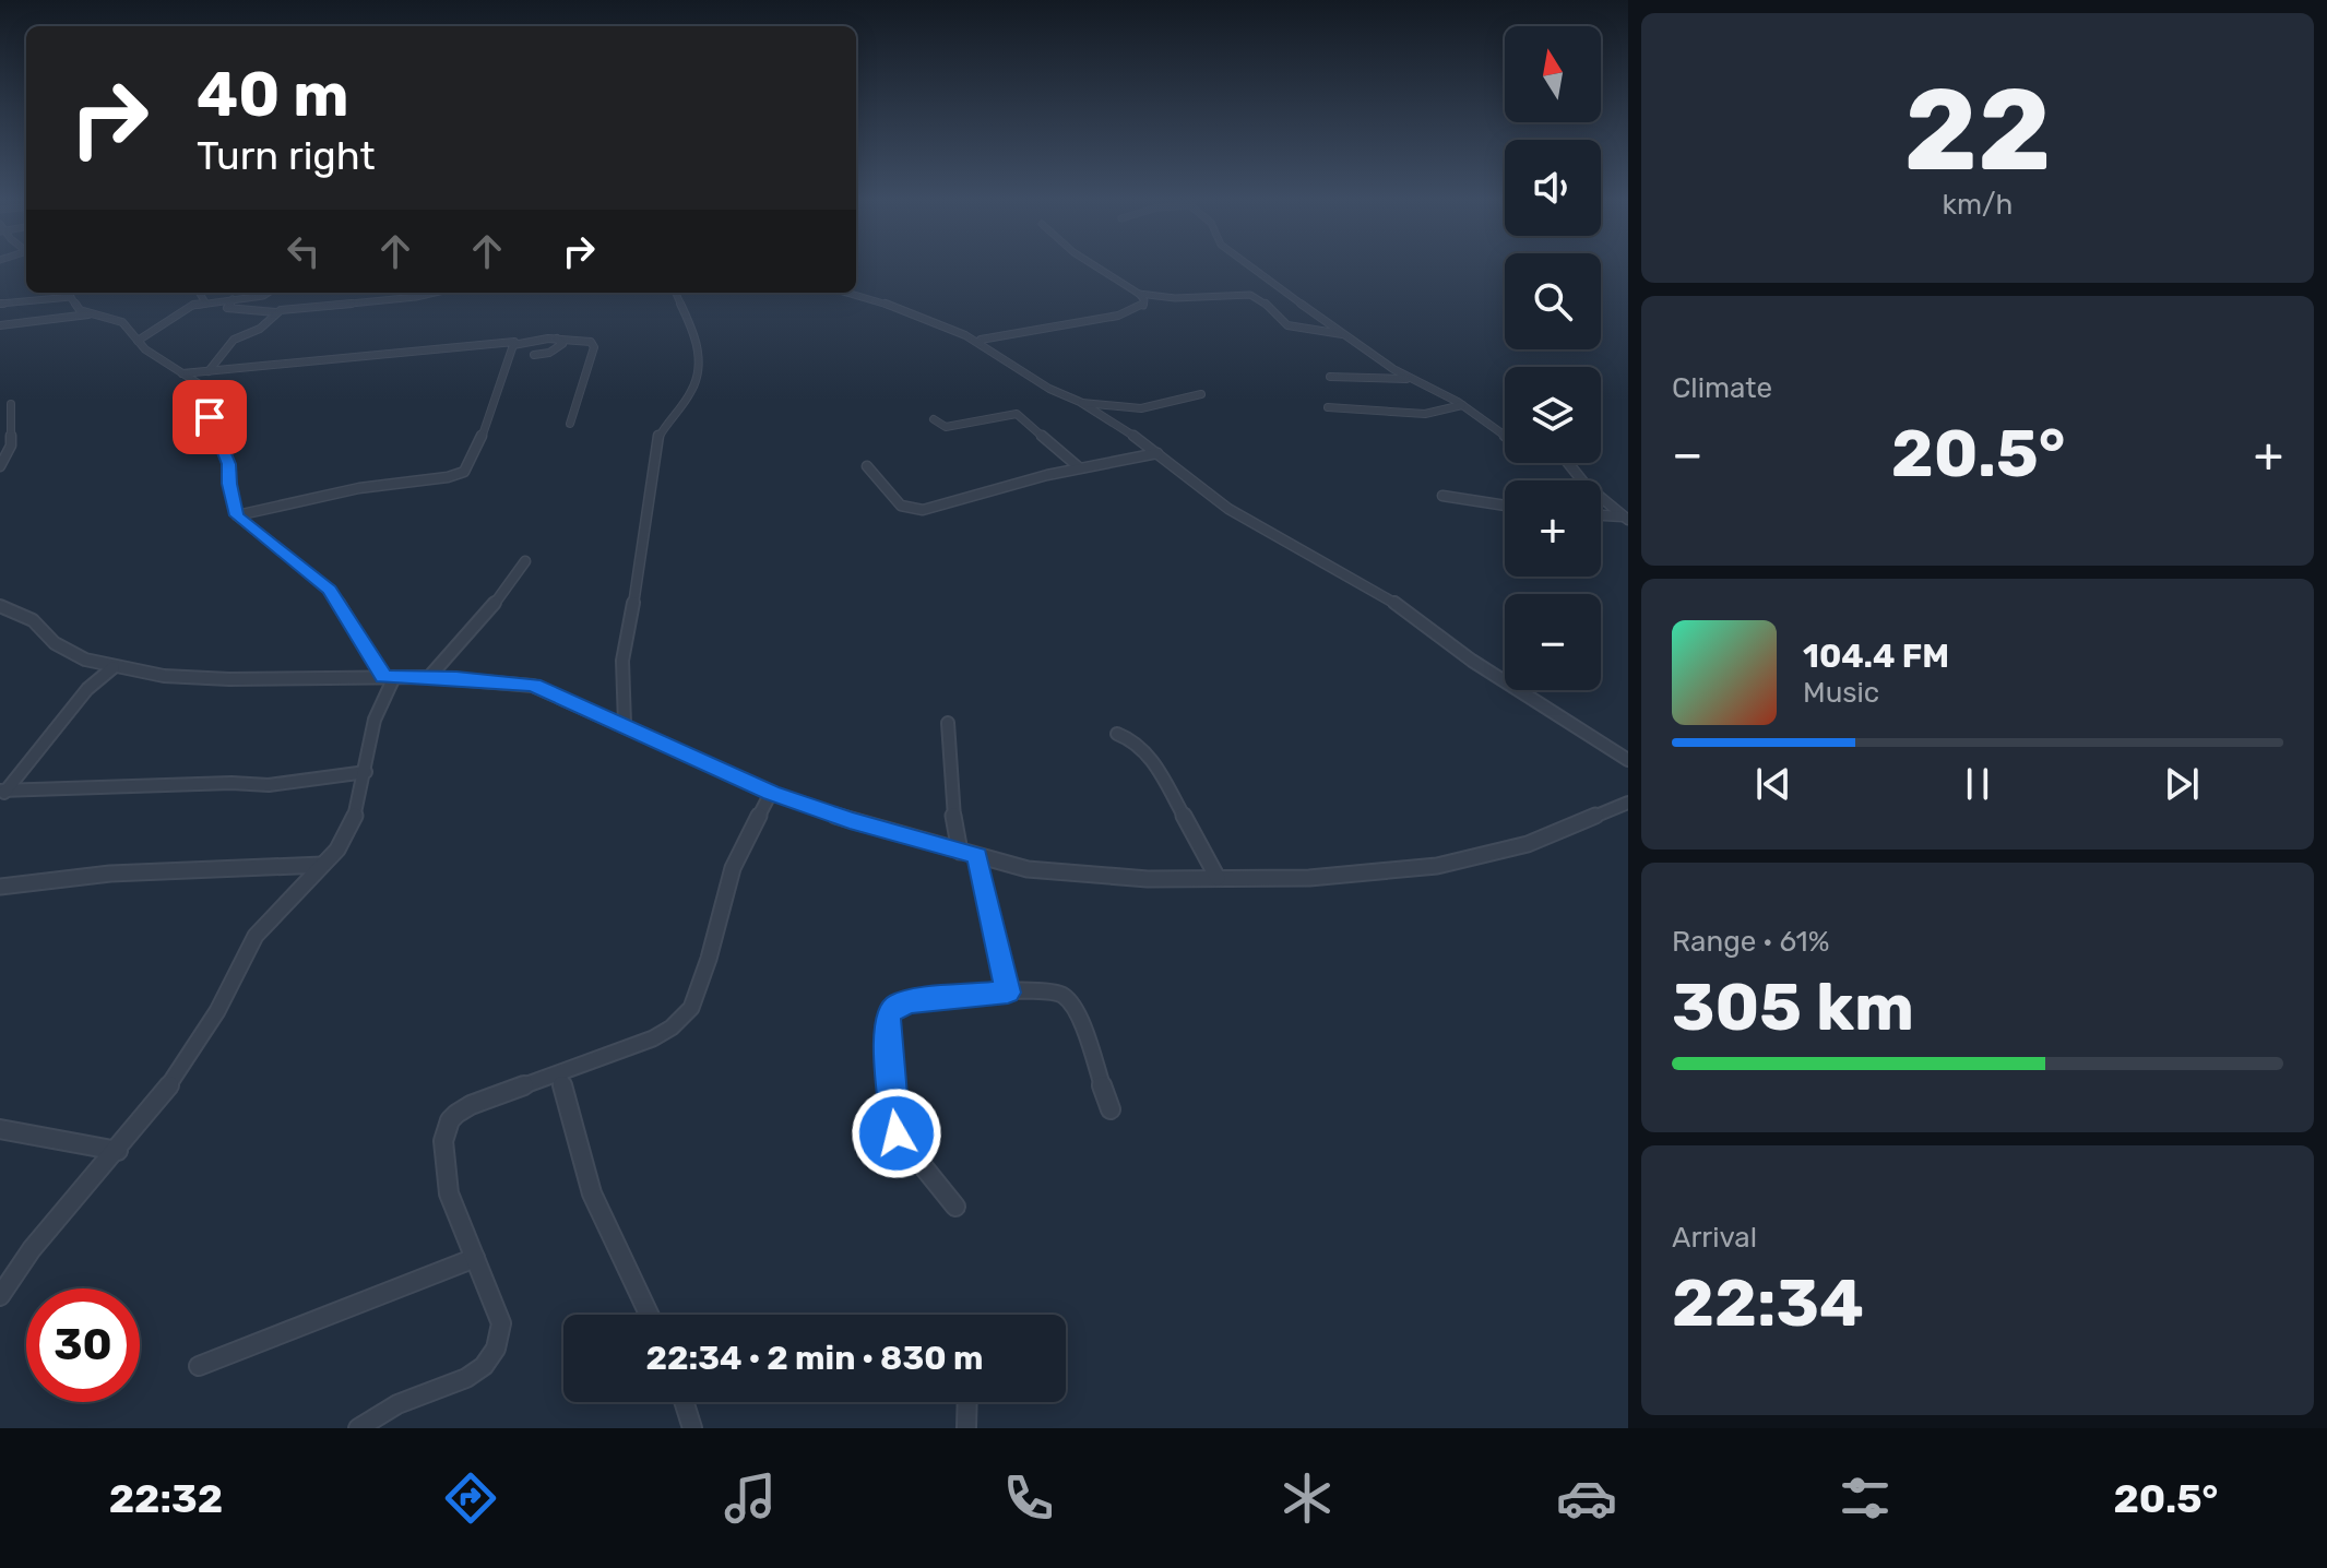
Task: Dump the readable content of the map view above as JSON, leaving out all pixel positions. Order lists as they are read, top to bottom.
{
  "north": "top",
  "page": {
    "tile": [
      ["22", "km/h"],
      "Climate",
      ["Range · 61%", "305 km"],
      ["Arrival", "22:34"]
    ],
    "map_buttons": ["+", "−"],
    "turn": ["40 m", "Turn right"],
    "heat": ["−", "20.5°", "+"],
    "song": ["104.4 FM", "Music"],
    "limit": "30",
    "trip": "22:34 · 2 min · 830 m",
    "tabs": ["22:32", "20.5°"]
  }
}
